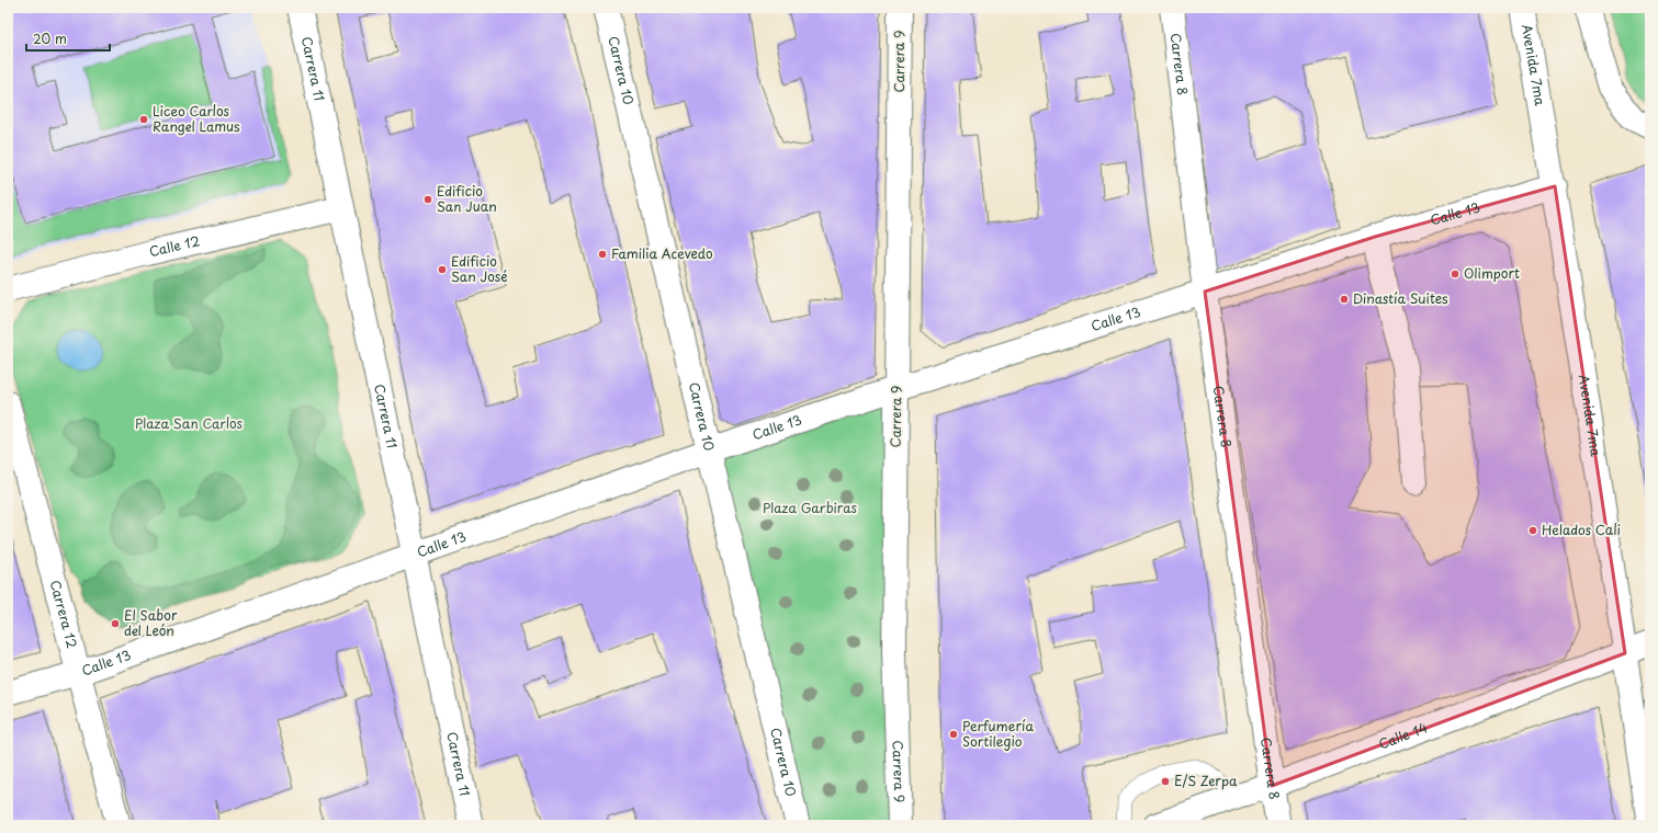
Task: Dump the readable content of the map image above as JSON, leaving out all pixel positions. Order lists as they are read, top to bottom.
{
  "streets": {
    "street": [
      "Carrera 9",
      "Carrera 8",
      "Avenida 7ma",
      "Carrera 11",
      "Carrera 10",
      "Calle 13",
      "Calle 12",
      "Carrera 12",
      "Calle 14"
    ]
  },
  "crossings": [
    ["Carrera 9", "Calle 13"],
    ["Carrera 8", "Calle 13"],
    ["Carrera 8", "Calle 14"],
    ["Avenida 7ma", "Calle 13"],
    ["Avenida 7ma", "Calle 14"],
    ["Carrera 11", "Calle 13"],
    ["Carrera 11", "Calle 12"],
    ["Carrera 10", "Calle 13"],
    ["Calle 13", "Carrera 12"]
  ],
  "parks": ["Plaza San Carlos", "Plaza Garbiras"],
  "places": [
    "Liceo Carlos Rangel Lamus",
    "Edificio San Juan",
    "Familia Acevedo",
    "Edificio San José",
    "Olimport",
    "Dinastía Suites",
    "Helados Cali",
    "El Sabor del León",
    "Perfumería Sortilegio",
    "E/S Zerpa"
  ],
  "scale_bar": "20 m"
}
